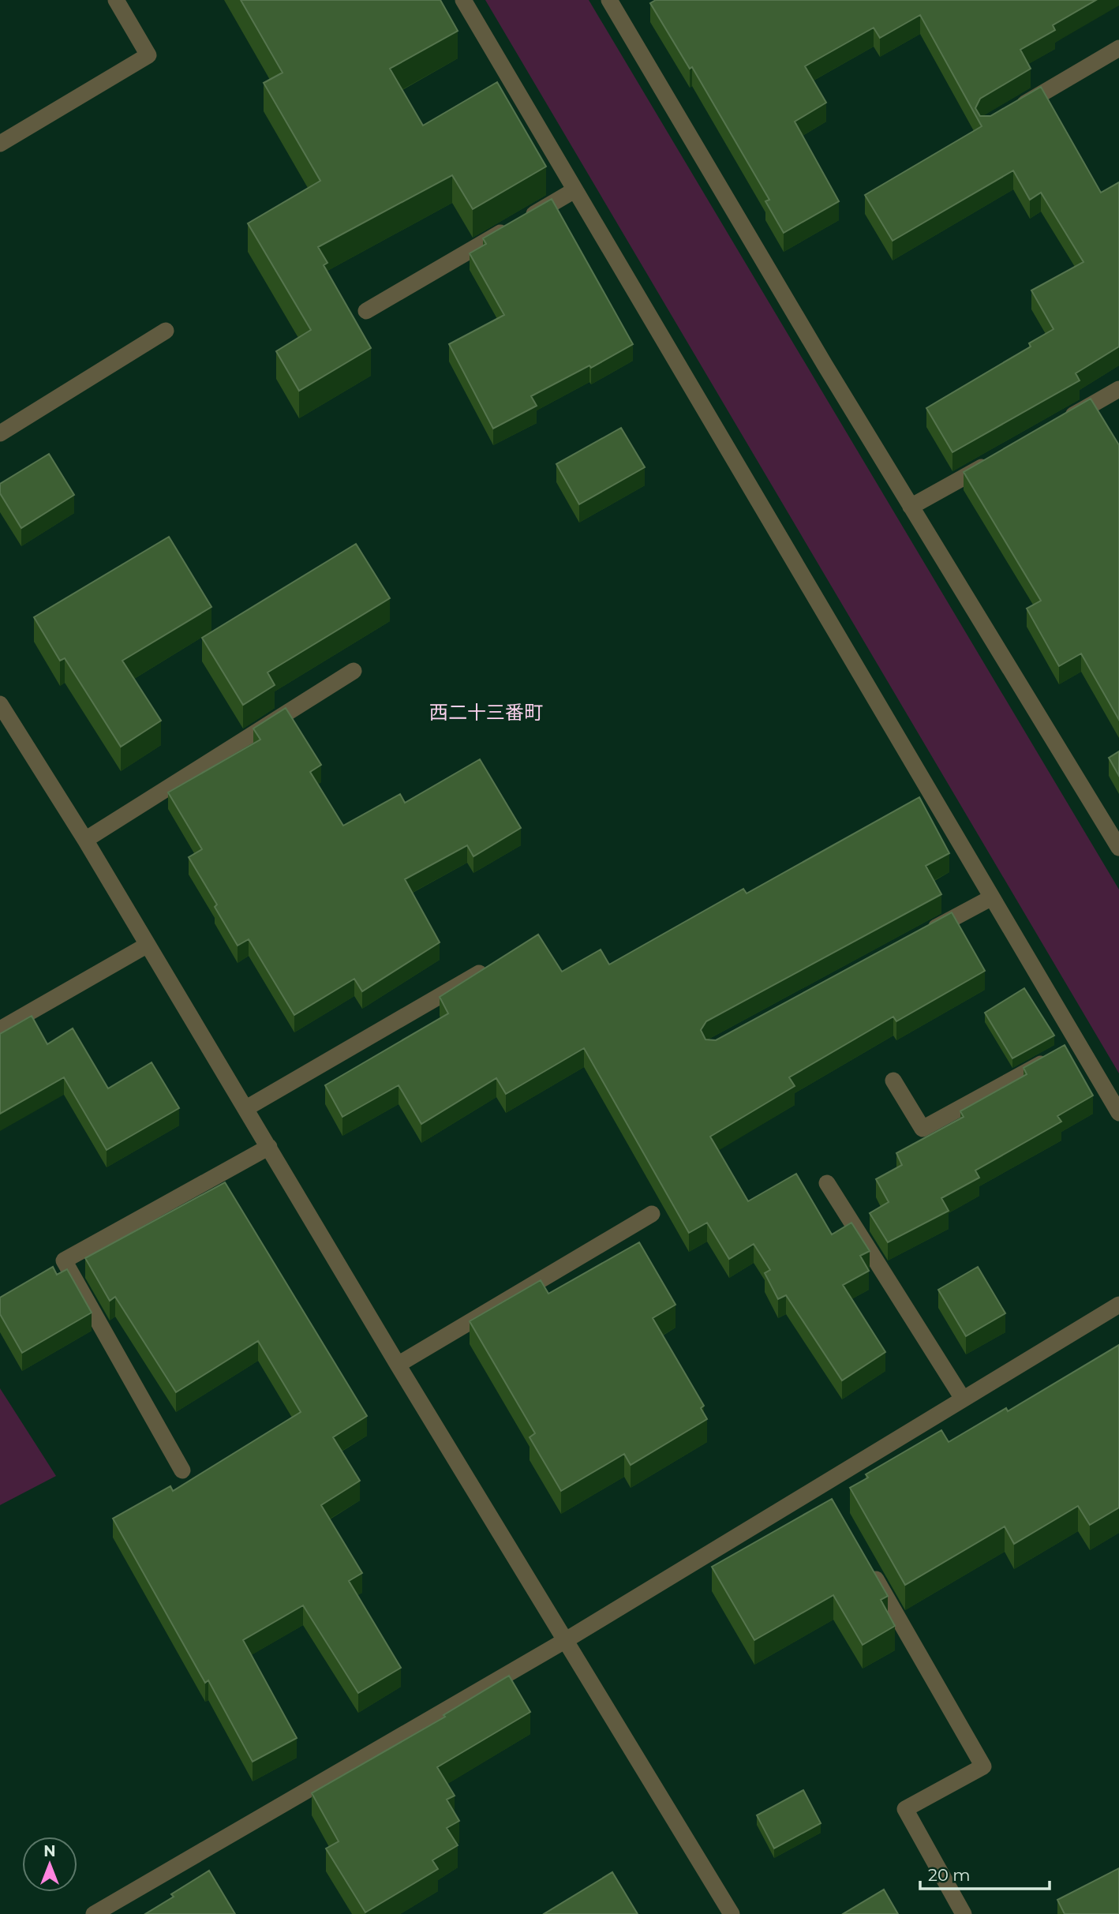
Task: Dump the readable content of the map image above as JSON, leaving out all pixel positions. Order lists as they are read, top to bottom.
{
  "districts": ["西二十三番町"],
  "scale_bar": "20 m",
  "north": "top"
}
